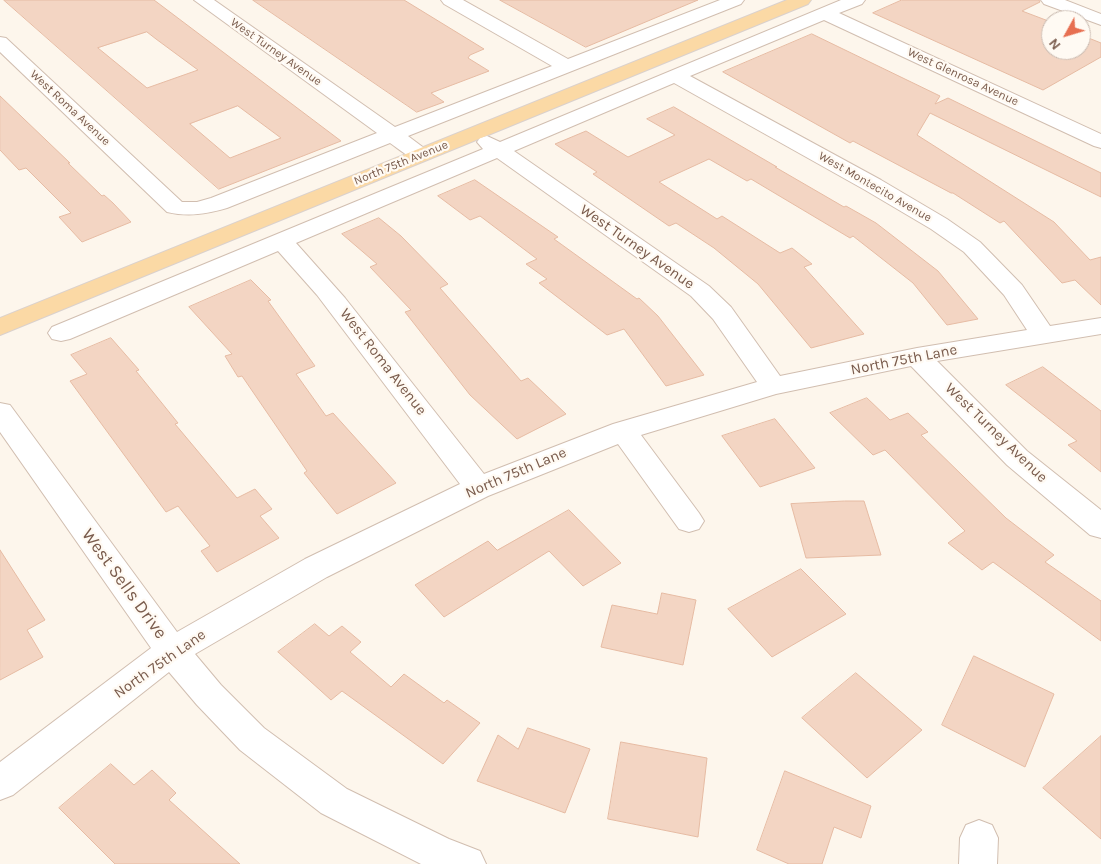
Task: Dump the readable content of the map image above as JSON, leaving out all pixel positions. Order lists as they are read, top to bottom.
{
  "streets": {
    "main road": ["North 75th Avenue"],
    "street": [
      "West Turney Avenue",
      "West Glenrosa Avenue",
      "West Roma Avenue",
      "West Montecito Avenue",
      "North 75th Lane",
      "West Sells Drive"
    ]
  },
  "crossings": [
    ["West Turney Avenue", "North 75th Avenue"],
    ["West Turney Avenue", "North 75th Lane"],
    ["West Glenrosa Avenue", "North 75th Avenue"],
    ["West Roma Avenue", "North 75th Avenue"],
    ["West Roma Avenue", "North 75th Lane"],
    ["North 75th Avenue", "West Montecito Avenue"],
    ["West Montecito Avenue", "North 75th Lane"],
    ["North 75th Lane", "West Sells Drive"]
  ],
  "north": "bottom left"
}
